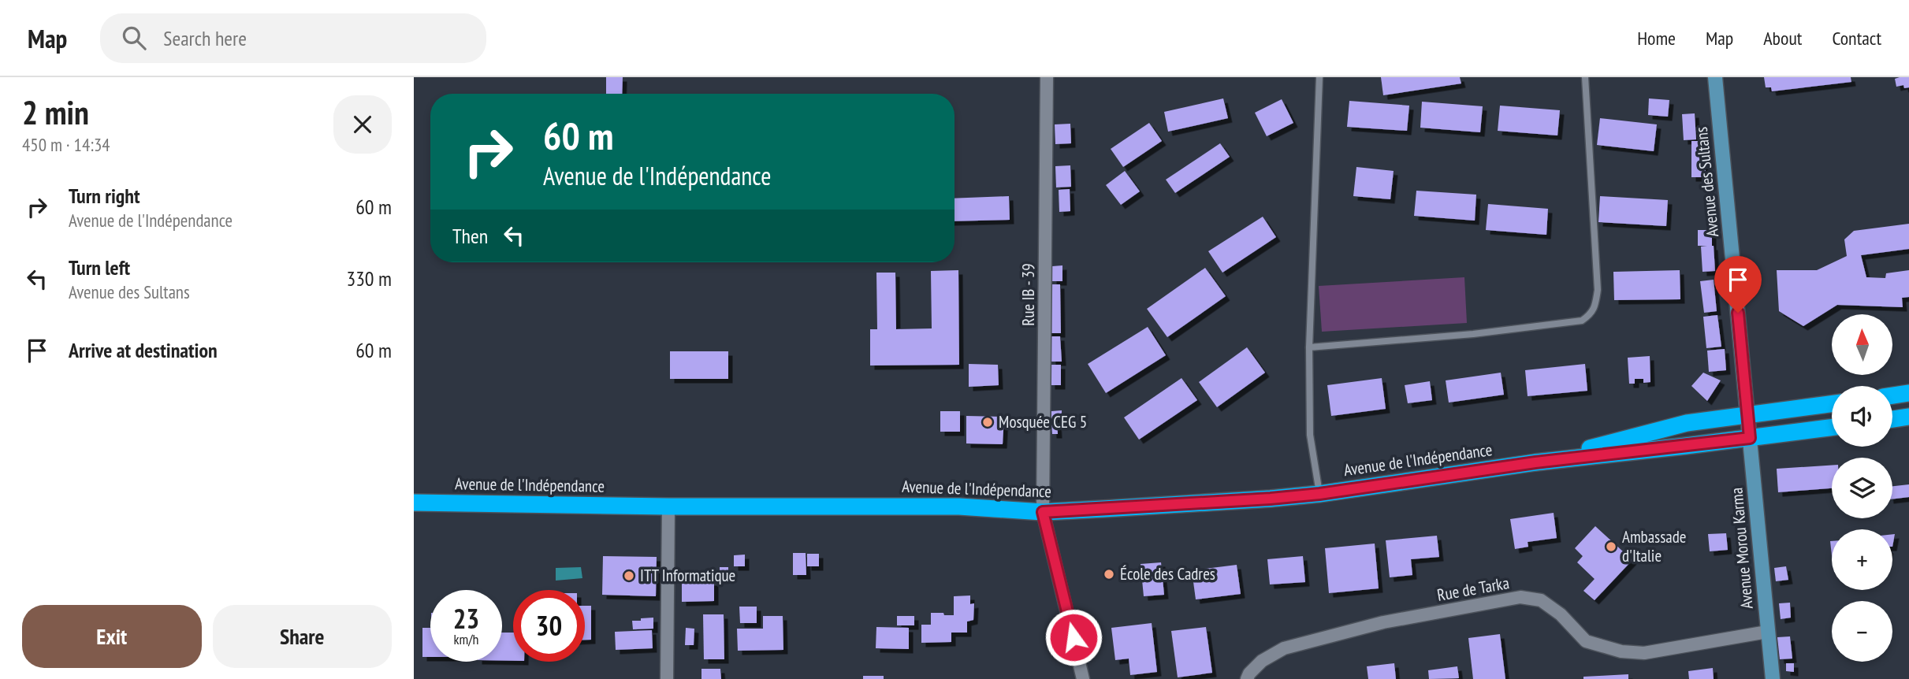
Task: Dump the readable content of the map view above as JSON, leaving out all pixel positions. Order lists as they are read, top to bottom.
{
  "streets": {
    "highway": ["Avenue de l'Indépendance"],
    "street": [
      "Avenue des Sultans",
      "Rue IB - 39",
      "Avenue Morou Karma",
      "Rue de Tarka"
    ]
  },
  "crossings": [
    ["Avenue des Sultans", "Avenue de l'Indépendance"],
    ["Avenue des Sultans", "Avenue Morou Karma"],
    ["Rue IB - 39", "Avenue de l'Indépendance"],
    ["Avenue de l'Indépendance", "Avenue Morou Karma"],
    ["Avenue Morou Karma", "Rue de Tarka"]
  ],
  "places": [
    "Mosquée CEG 5",
    "Ambassade d'Italie",
    "École des Cadres",
    "ITT Informatique"
  ],
  "north": "top",
  "page": {
    "header": "Map",
    "search": "Search here",
    "nav": [
      "Home",
      "Map",
      "About",
      "Contact"
    ],
    "heading": ["2 min", "450 m · 14:34"],
    "turn": ["60 m", "Avenue de l'Indépendance"],
    "list": [
      {
        "name": "Turn right",
        "note": "Avenue de l'Indépendance",
        "value": "60 m"
      },
      {
        "name": "Turn left",
        "note": "Avenue des Sultans",
        "value": "330 m"
      },
      {
        "name": "Arrive at destination",
        "value": "60 m"
      }
    ],
    "then": "Then",
    "map_buttons": ["+", "−"],
    "speed": "23 km/h",
    "limit": "30",
    "buttons": ["Exit", "Share"]
  }
}
